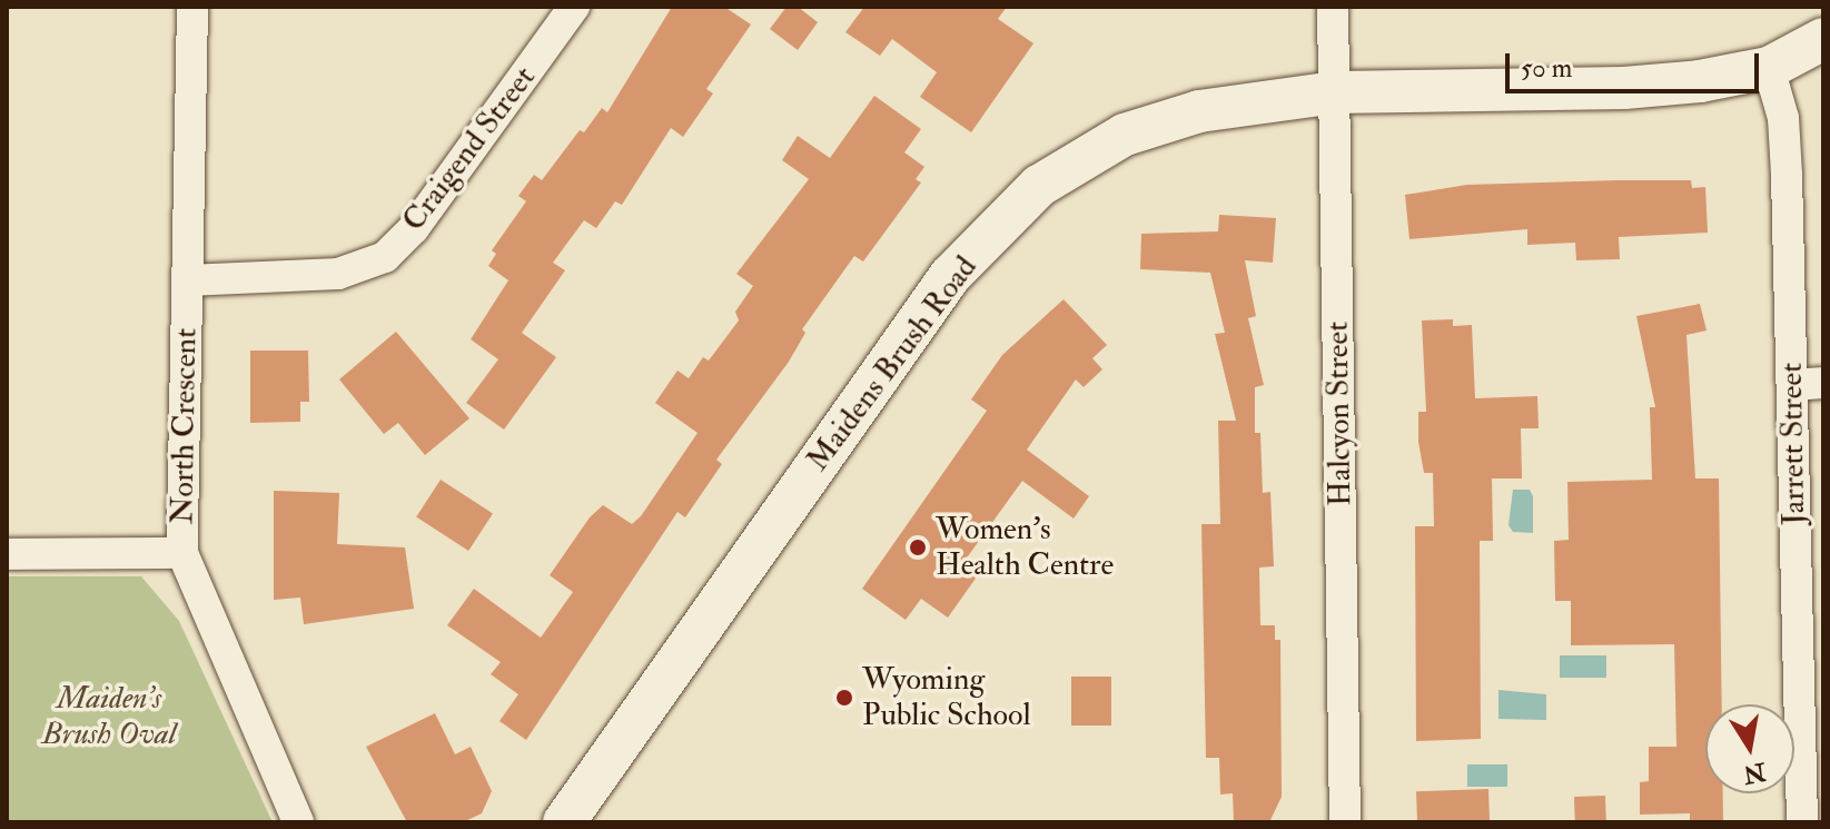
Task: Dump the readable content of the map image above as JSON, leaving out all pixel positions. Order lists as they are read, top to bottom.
{
  "streets": {
    "street": [
      "Craigend Street",
      "Maidens Brush Road",
      "Halcyon Street",
      "North Crescent",
      "Jarrett Street"
    ]
  },
  "crossings": [
    ["Craigend Street", "North Crescent"],
    ["Maidens Brush Road", "Halcyon Street"],
    ["Maidens Brush Road", "Jarrett Street"]
  ],
  "parks": ["Maiden's Brush Oval"],
  "places": ["Women's Health Centre", "Wyoming Public School"],
  "scale_bar": "50 m",
  "north": "bottom"
}
